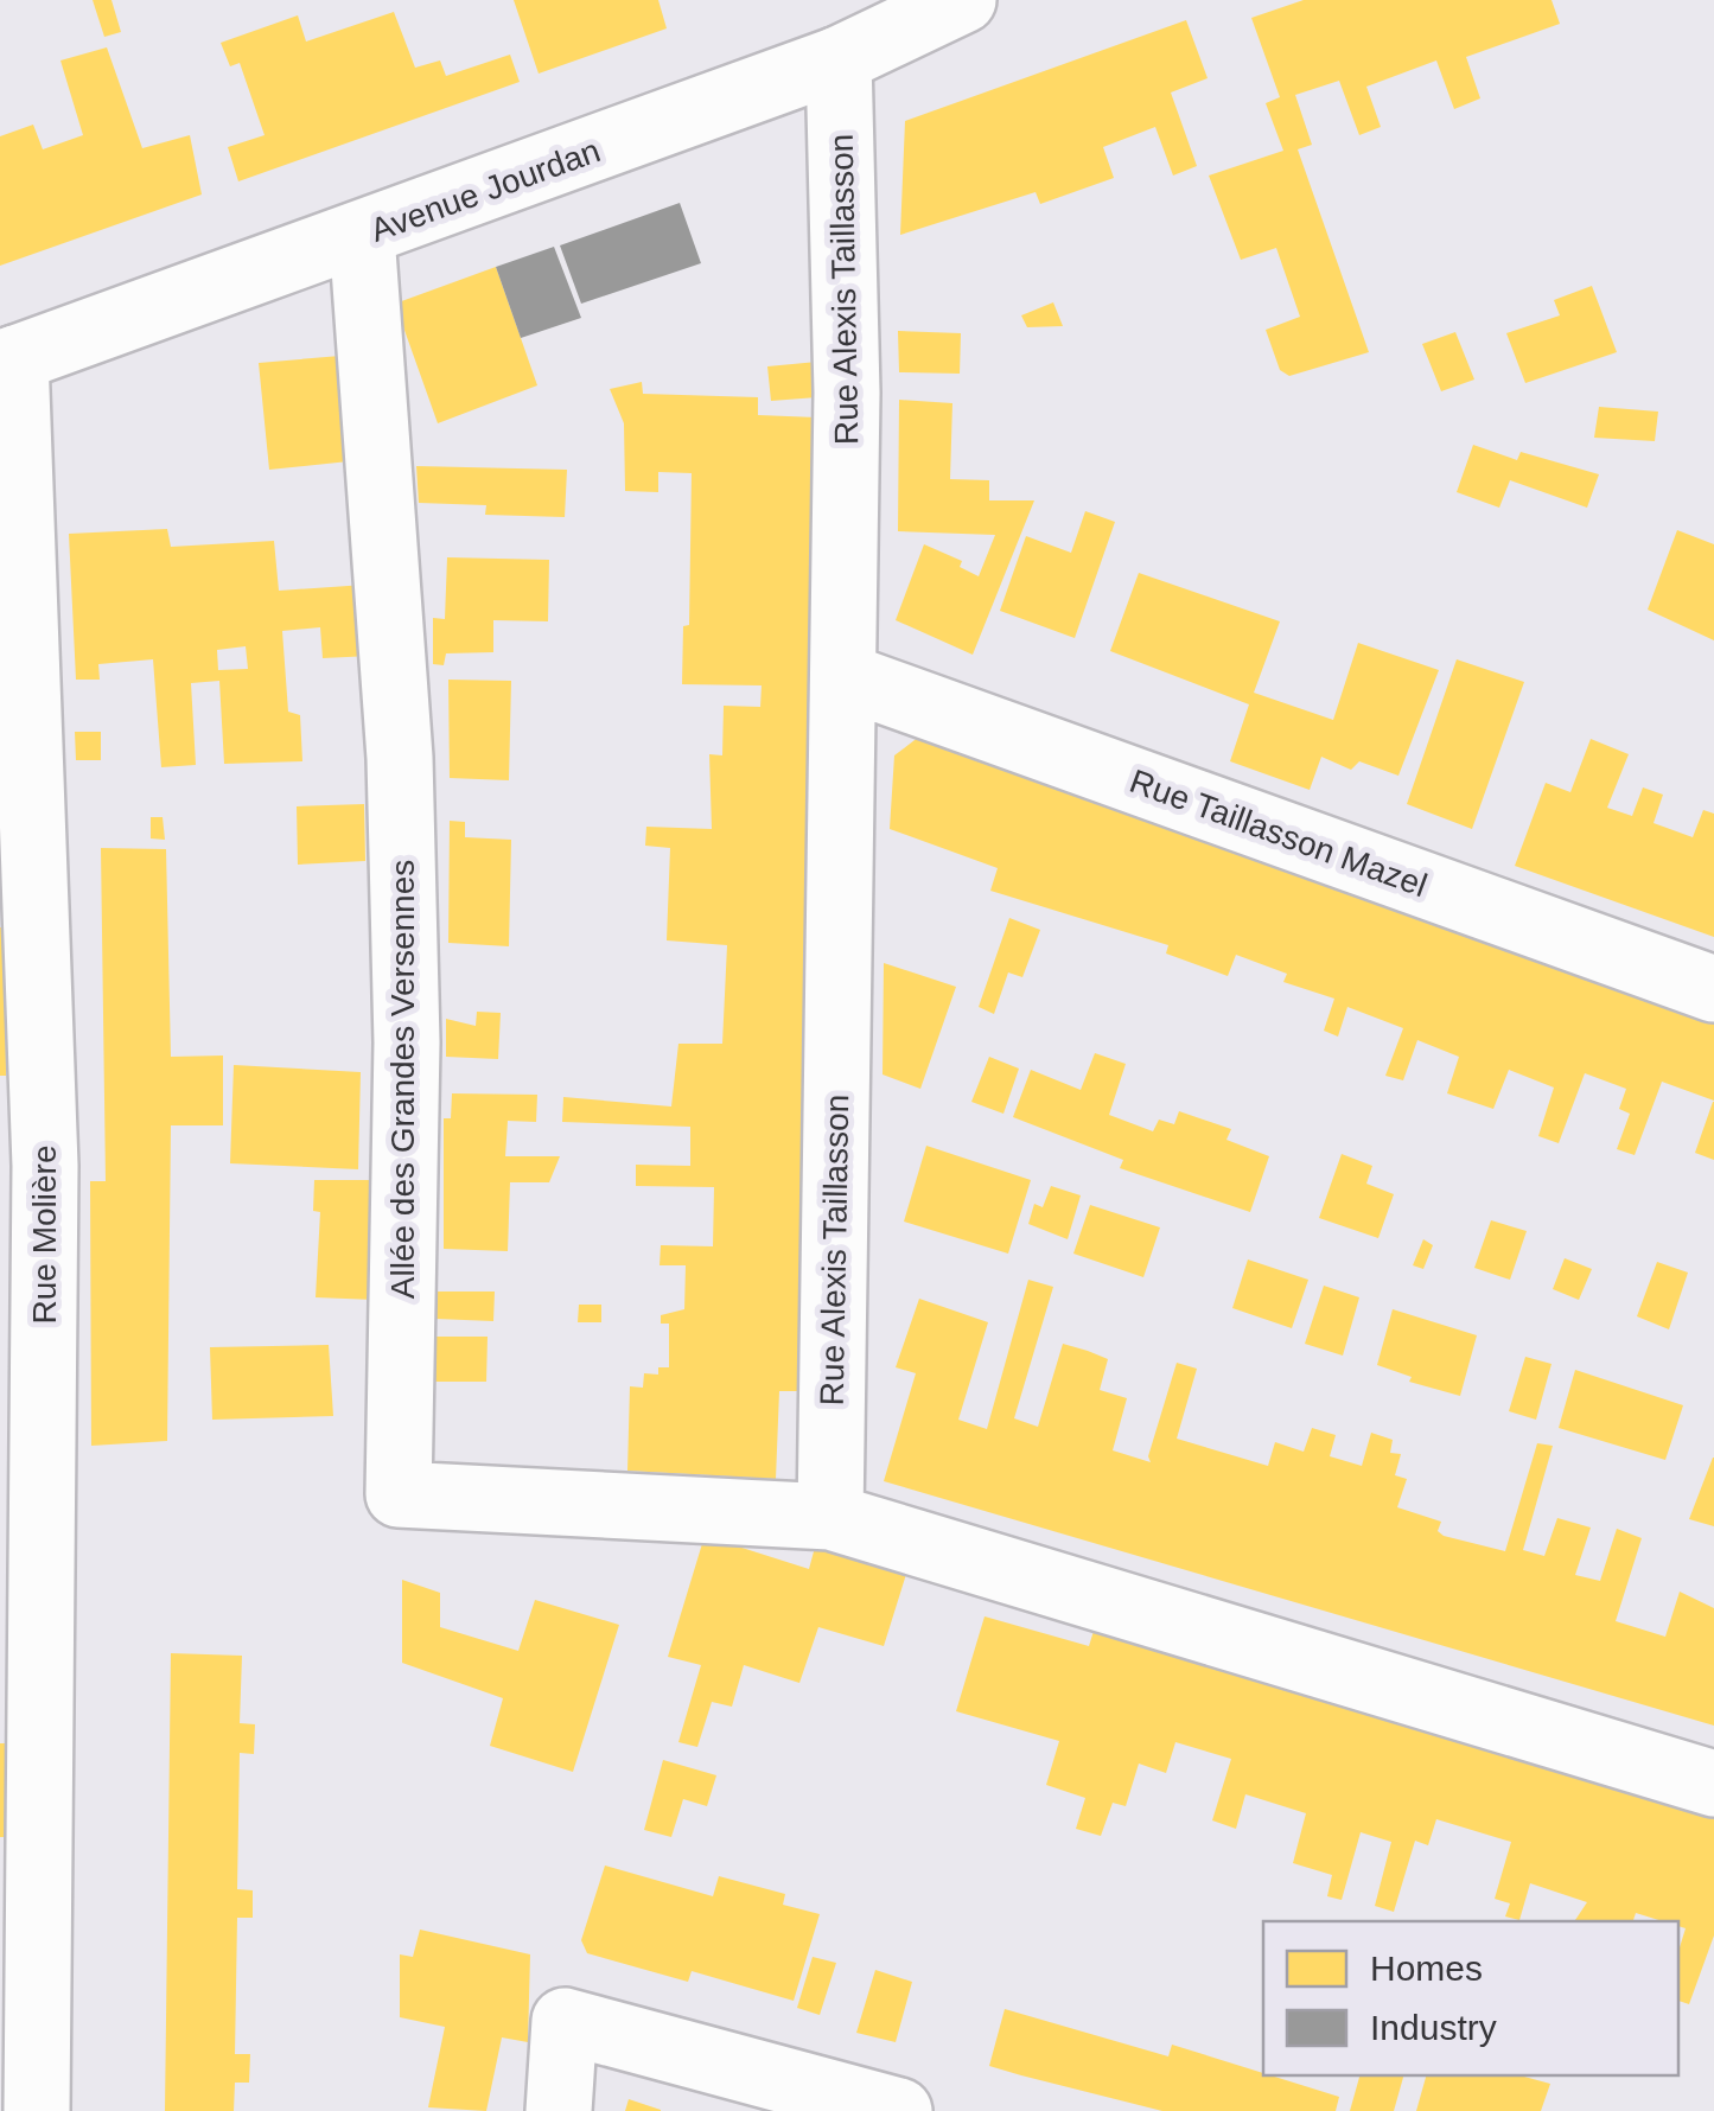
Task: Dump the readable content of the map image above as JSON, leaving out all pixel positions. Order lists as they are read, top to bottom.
{
  "streets": {
    "street": [
      "Avenue Jourdan",
      "Rue Alexis Taillasson",
      "Rue Taillasson Mazel",
      "Allée des Grandes Versennes",
      "Rue Molière"
    ]
  },
  "crossings": [
    ["Avenue Jourdan", "Rue Alexis Taillasson"],
    ["Avenue Jourdan", "Allée des Grandes Versennes"],
    ["Avenue Jourdan", "Rue Molière"],
    ["Rue Alexis Taillasson", "Rue Taillasson Mazel"],
    ["Rue Alexis Taillasson", "Allée des Grandes Versennes"]
  ],
  "legend": ["Homes", "Industry"]
}
